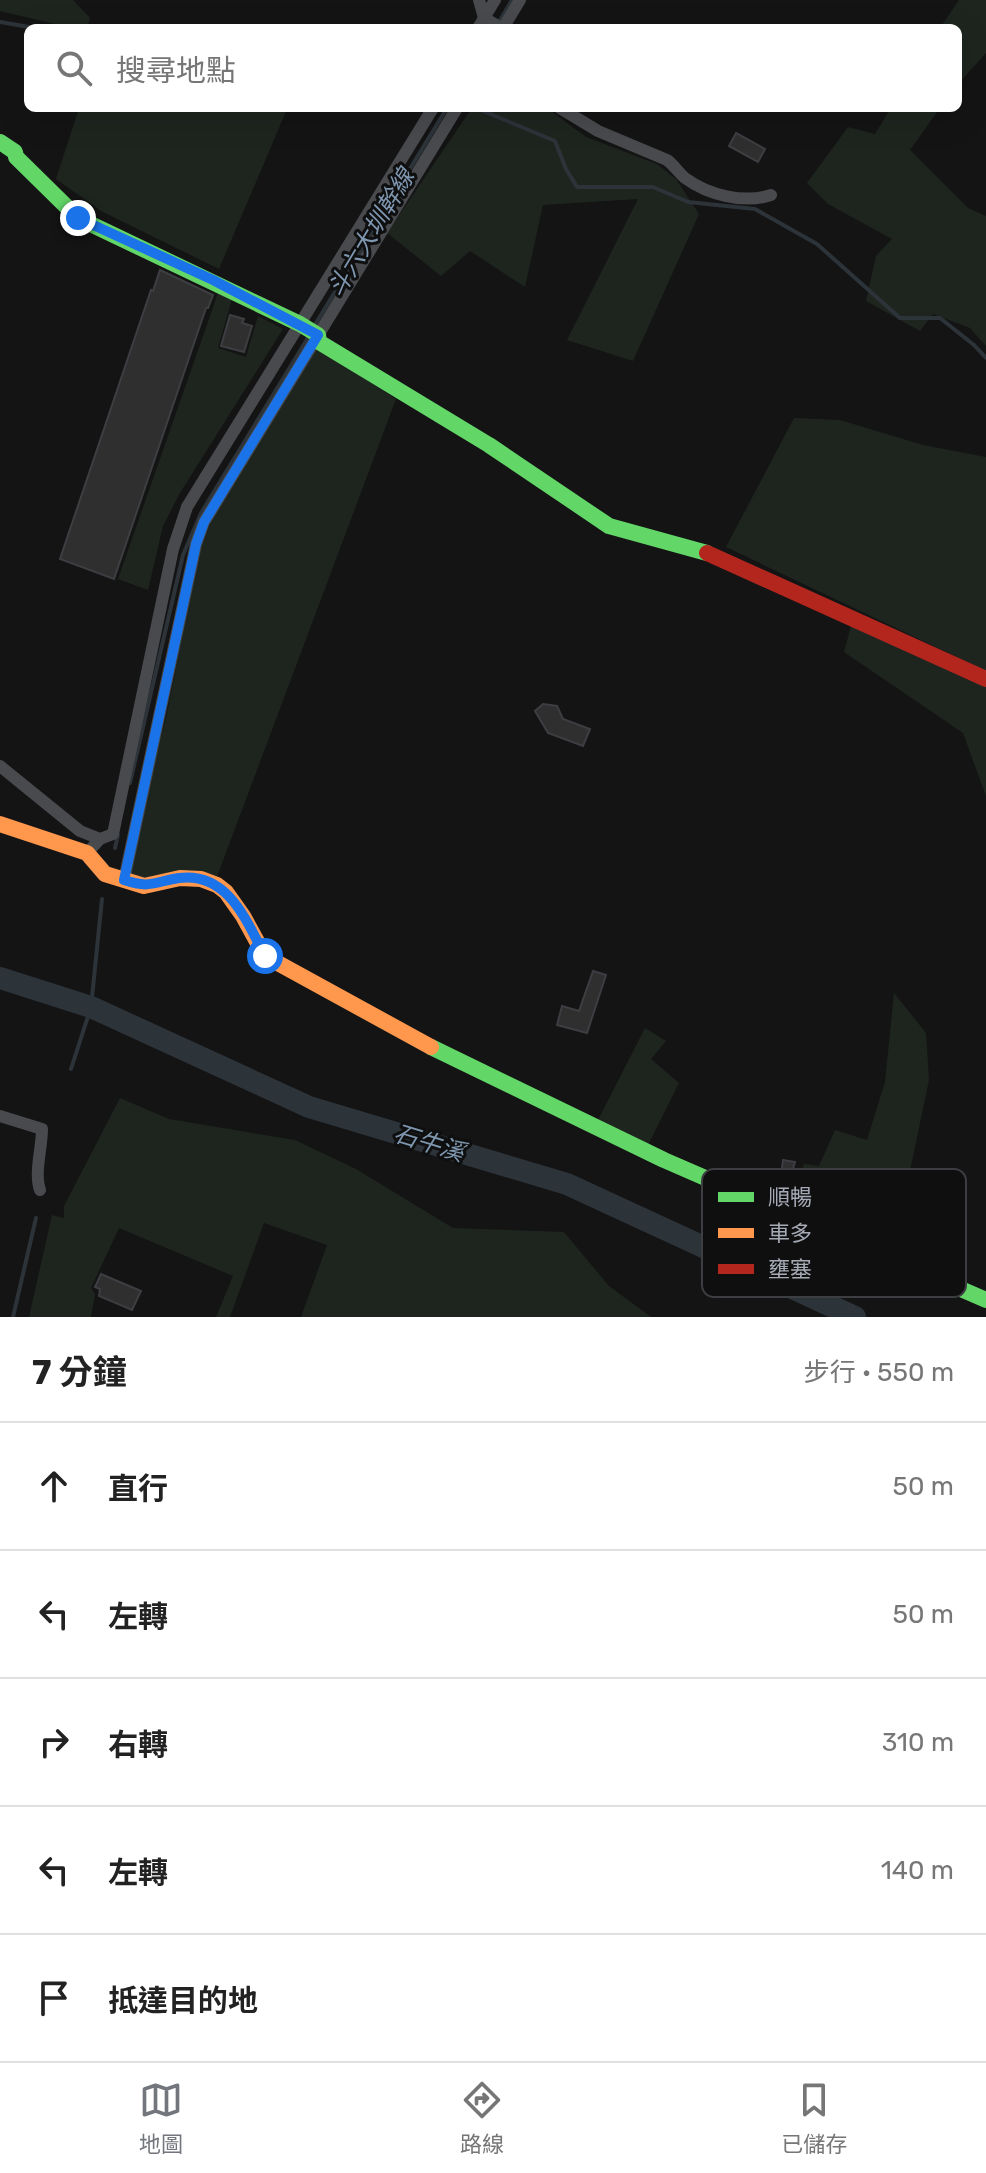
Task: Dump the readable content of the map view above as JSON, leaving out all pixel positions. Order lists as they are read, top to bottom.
{
  "water": ["斗六大圳幹線", "石牛溪"],
  "legend": ["順暢", "車多", "壅塞"],
  "page": {
    "search": "搜尋地點",
    "heading": ["7 分鐘", "步行 · 550 m"],
    "list": [
      ["直行", "50 m"],
      ["左轉", "50 m"],
      ["右轉", "310 m"],
      ["左轉", "140 m"],
      "抵達目的地"
    ],
    "nav": ["地圖", "路線", "已儲存"]
  }
}
